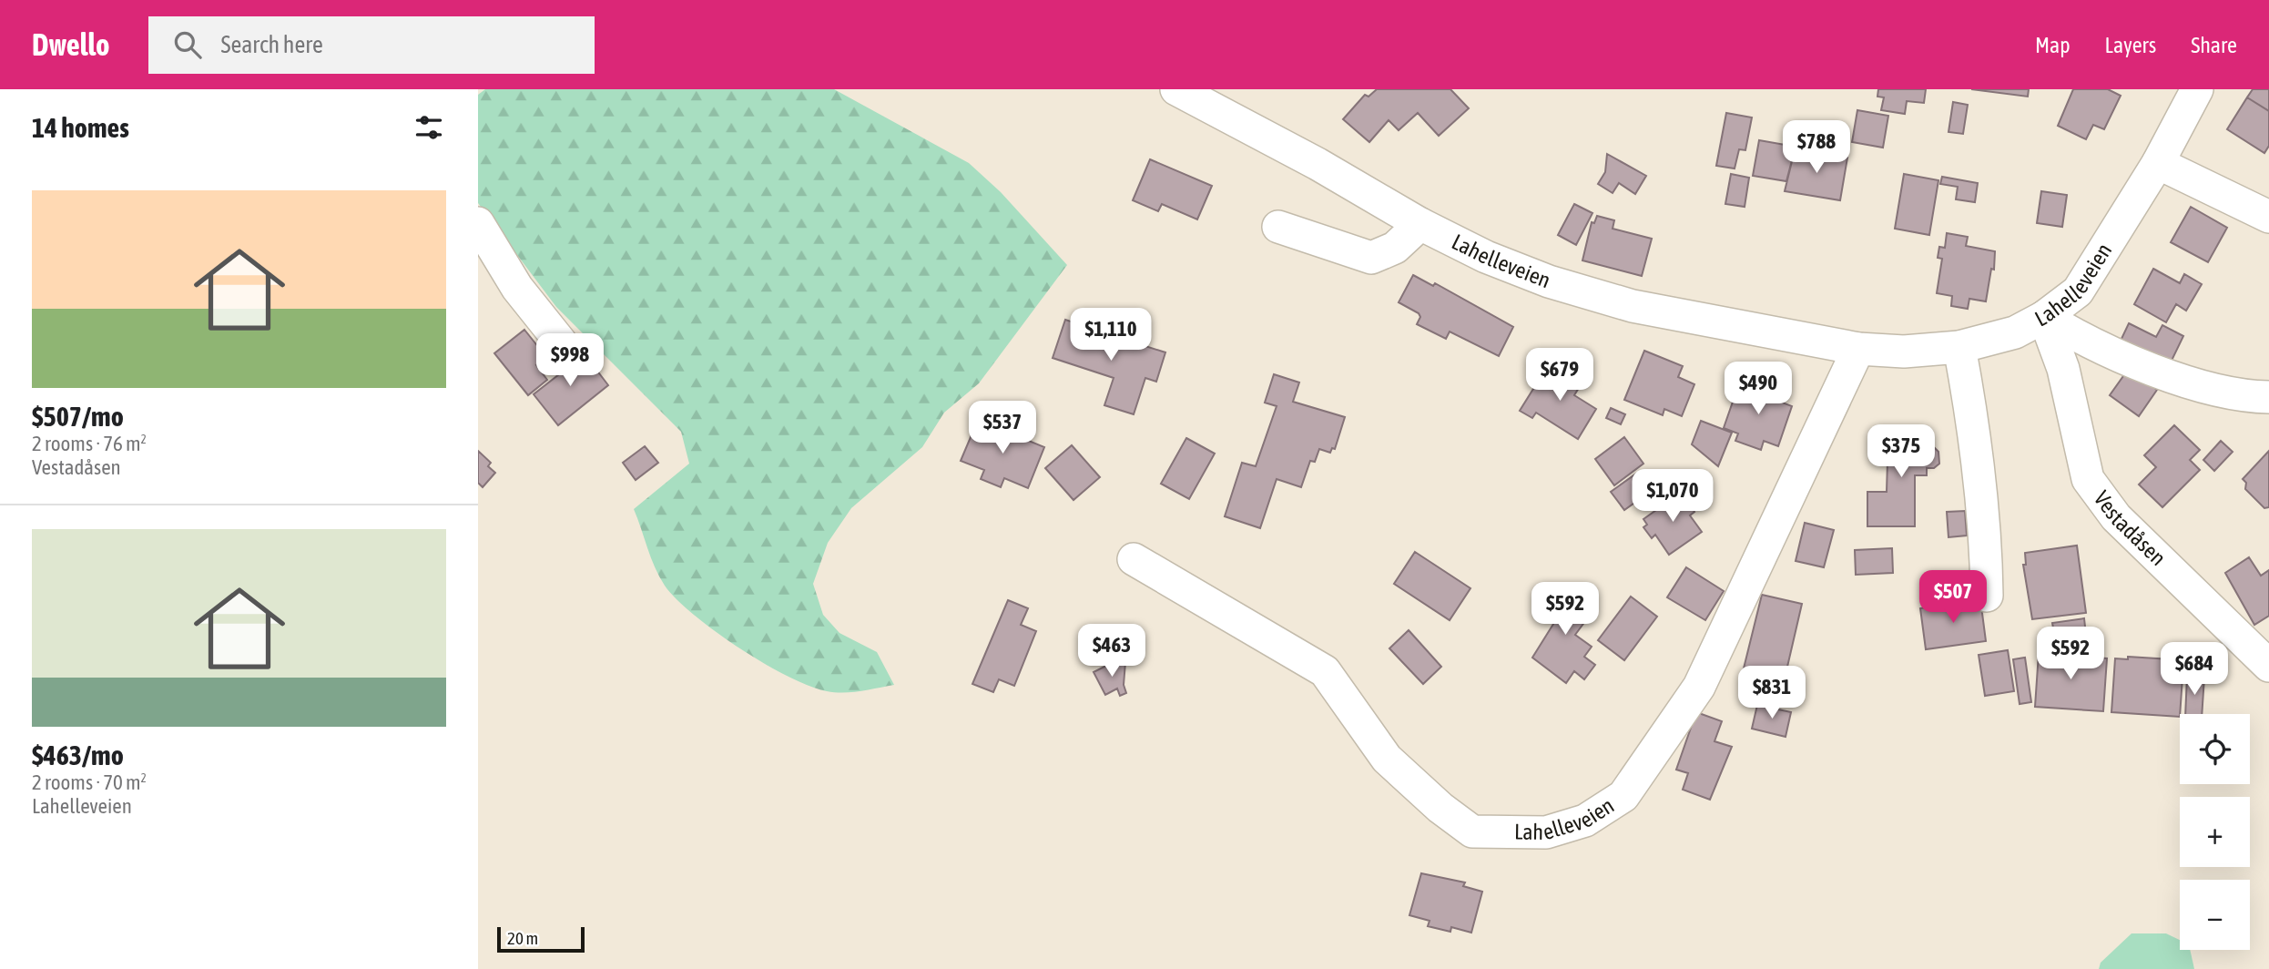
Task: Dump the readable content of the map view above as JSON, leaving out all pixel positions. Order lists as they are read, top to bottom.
{
  "streets": {
    "street": ["Lahelleveien", "Vestadåsen"]
  },
  "crossings": [
    ["Lahelleveien", "Vestadåsen"]
  ],
  "scale_bar": "20 m",
  "page": {
    "header": "Dwello",
    "search": "Search here",
    "nav": ["Map", "Layers", "Share"],
    "heading": "14 homes",
    "price": [
      "$788",
      "$1,110",
      "$998",
      "$679",
      "$490",
      "$537",
      "$375",
      "$1,070",
      "$507",
      "$592",
      "$463",
      "$592",
      "$684",
      "$831"
    ],
    "list": [
      {
        "name": "$507/mo",
        "note": "2 rooms · 76 m² · Vestadåsen"
      },
      {
        "name": "$463/mo",
        "note": "2 rooms · 70 m² · Lahelleveien"
      }
    ],
    "map_buttons": ["+", "−"],
    "scale": "20 m"
  }
}
